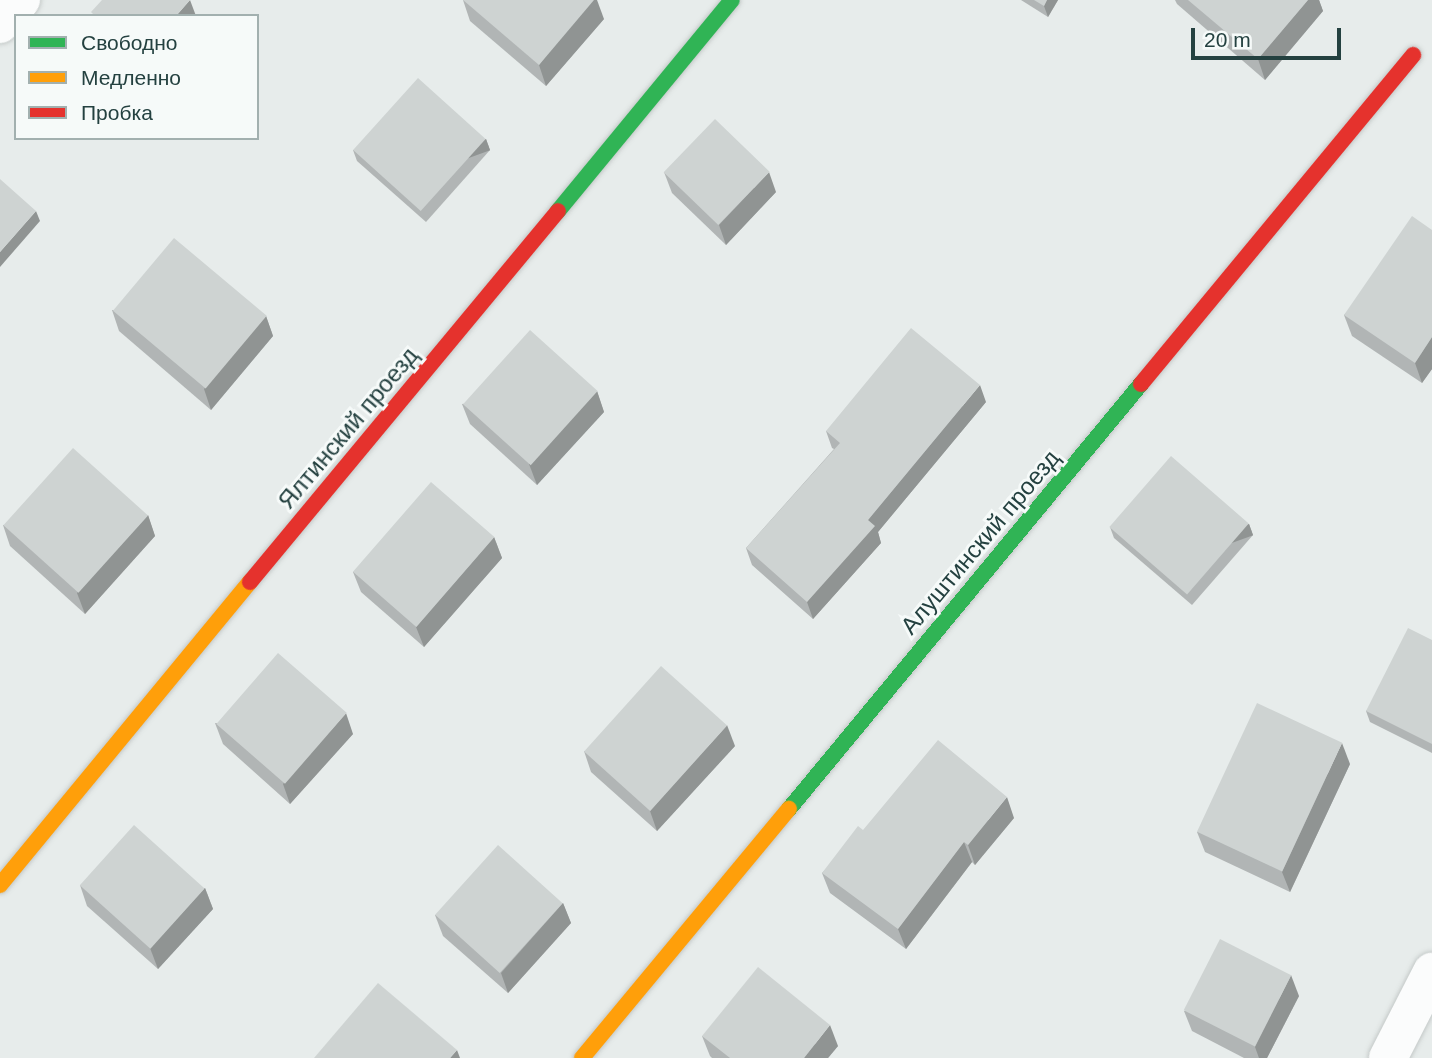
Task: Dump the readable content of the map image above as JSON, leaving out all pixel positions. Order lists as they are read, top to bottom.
{
  "streets": {
    "street": ["Ялтинский проезд", "Алуштинский проезд"]
  },
  "legend": ["Свободно", "Медленно", "Пробка"],
  "scale_bar": "20 m"
}
